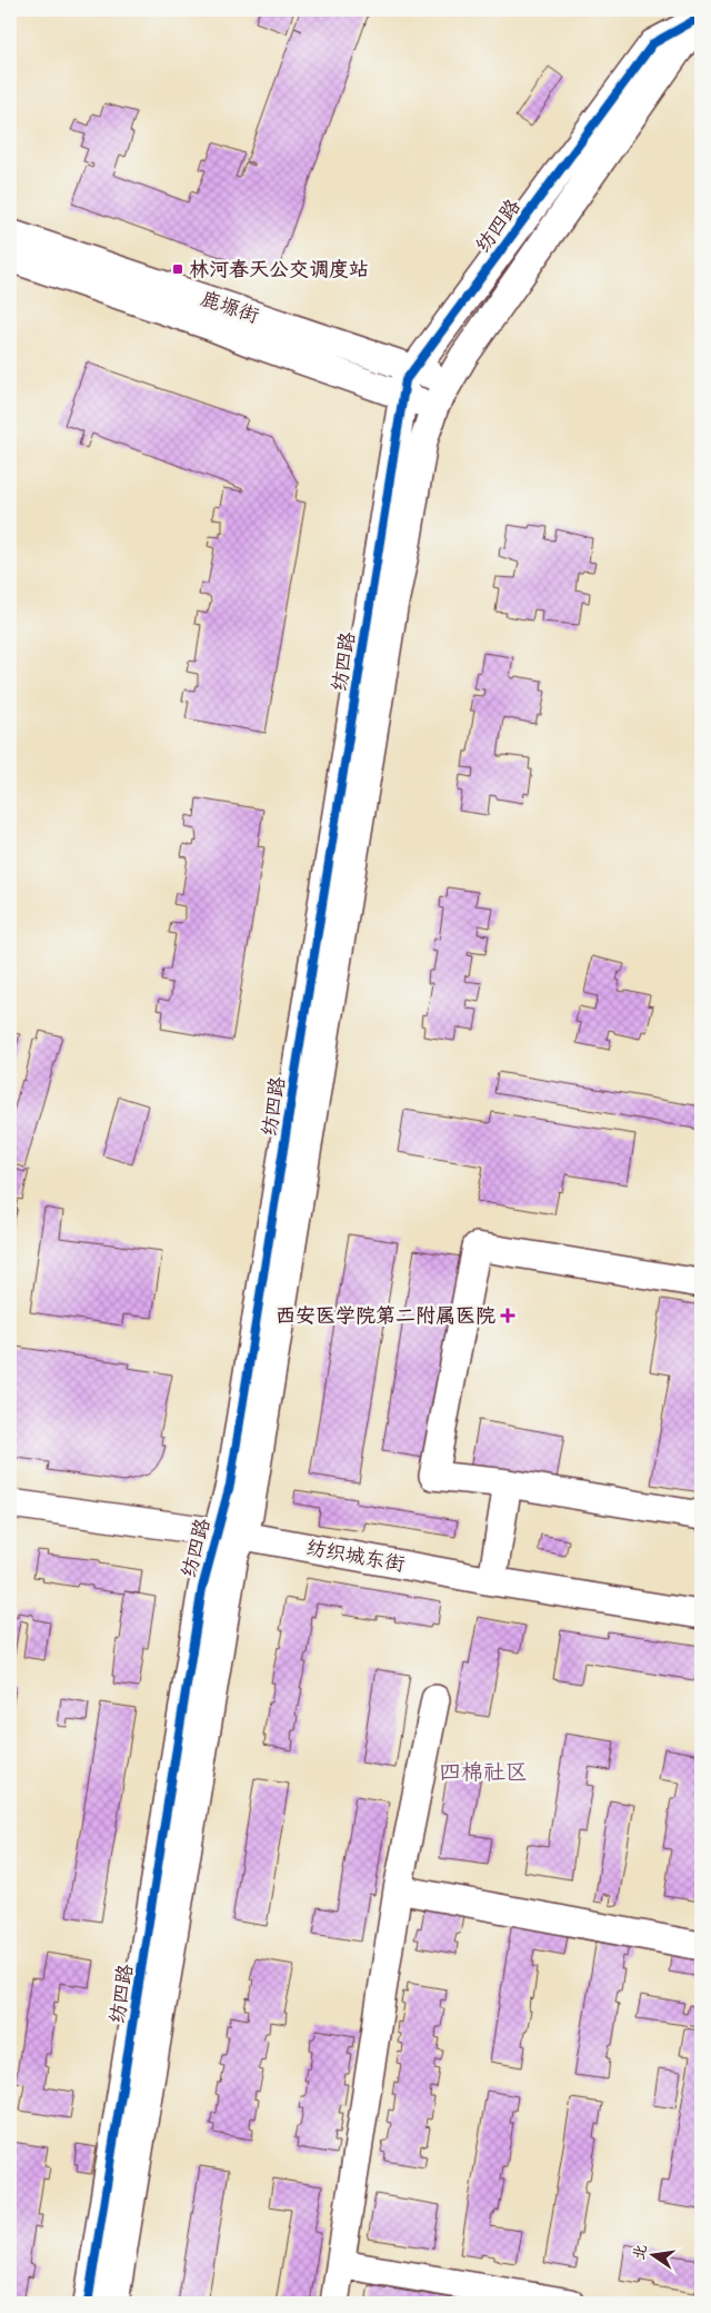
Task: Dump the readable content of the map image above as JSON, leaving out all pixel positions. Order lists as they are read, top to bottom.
{
  "streets": {
    "street": ["纺四路", "鹿塬街", "纺织城东街"]
  },
  "crossings": [
    ["纺四路", "鹿塬街"],
    ["纺四路", "纺织城东街"]
  ],
  "districts": ["四棉社区"],
  "places": {
    "transit": ["林河春天公交调度站"],
    "health": ["西安医学院第二附属医院"]
  },
  "north": "left"
}
